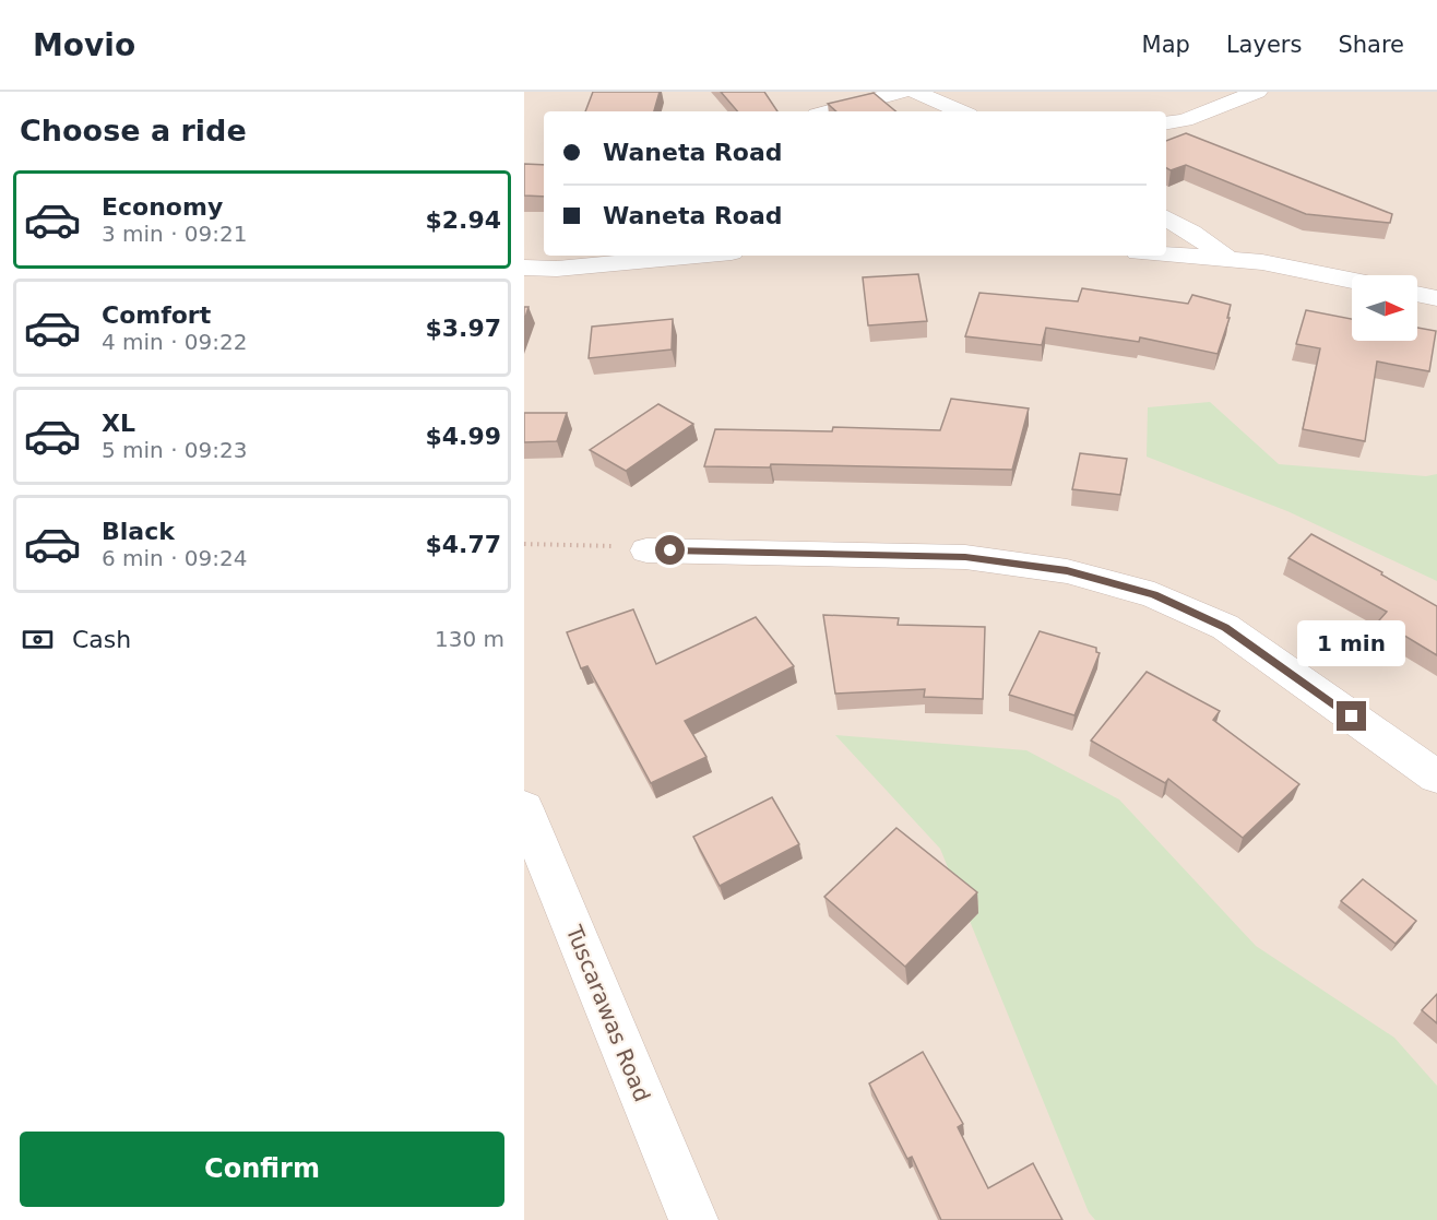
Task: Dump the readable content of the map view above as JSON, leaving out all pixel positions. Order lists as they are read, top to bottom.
{
  "streets": {
    "street": ["Tuscarawas Road"]
  },
  "north": "right",
  "page": {
    "header": "Movio",
    "nav": ["Map", "Layers", "Share"],
    "heading": "Choose a ride",
    "banner": ["Waneta Road", "Waneta Road"],
    "list": [
      {
        "name": "Economy",
        "note": "3 min · 09:21",
        "value": "$2.94"
      },
      {
        "name": "Comfort",
        "note": "4 min · 09:22",
        "value": "$3.97"
      },
      {
        "name": "XL",
        "note": "5 min · 09:23",
        "value": "$4.99"
      },
      {
        "name": "Black",
        "note": "6 min · 09:24",
        "value": "$4.77"
      }
    ],
    "pay": ["Cash", "130 m"],
    "bubble": "1 min",
    "buttons": "Confirm"
  }
}
